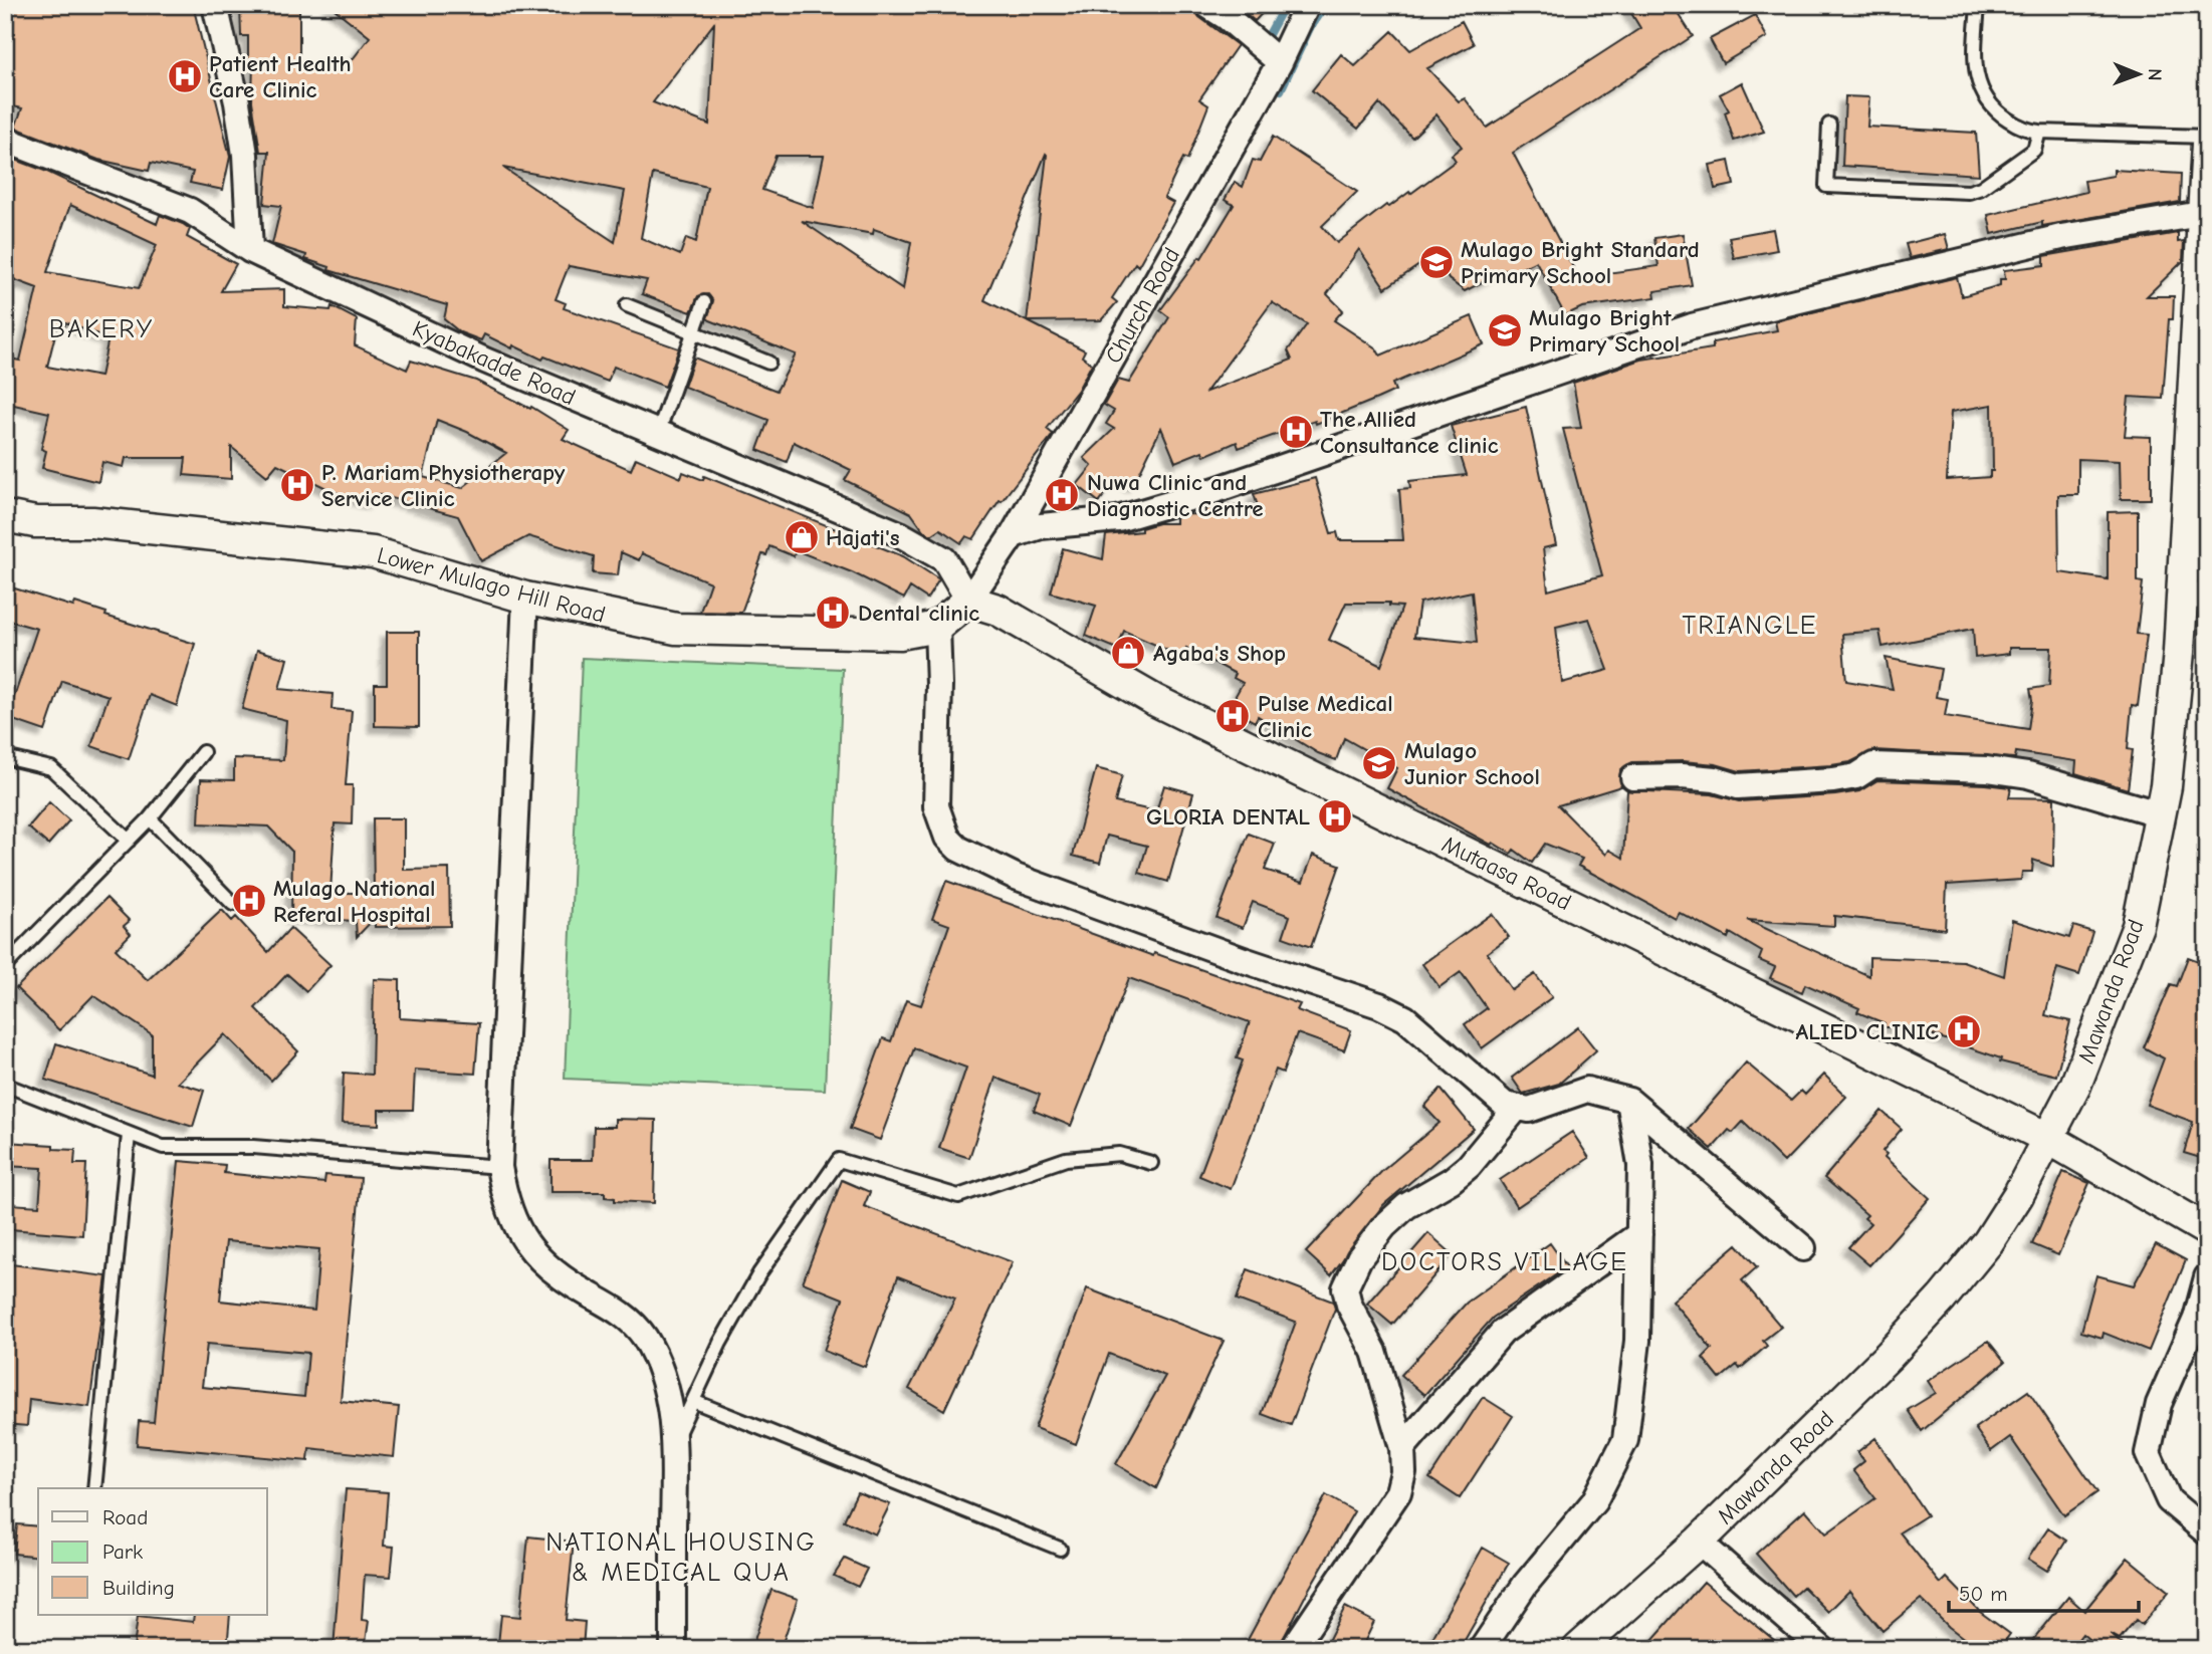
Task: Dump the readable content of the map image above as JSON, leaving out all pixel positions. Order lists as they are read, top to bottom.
{
  "streets": {
    "street": [
      "Church Road",
      "Kyabakadde Road",
      "Lower Mulago Hill Road",
      "Mutaasa Road",
      "Mawanda Road"
    ]
  },
  "crossings": [
    ["Church Road", "Kyabakadde Road"],
    ["Church Road", "Mutaasa Road"],
    ["Kyabakadde Road", "Mutaasa Road"],
    ["Mutaasa Road", "Mawanda Road"]
  ],
  "districts": [
    "BAKERY",
    "TRIANGLE",
    "DOCTORS VILLAGE",
    "NATIONAL HOUSING & MEDICAL QUA"
  ],
  "places": {
    "hospital": [
      "Patient Health Care Clinic",
      "The Allied Consultance clinic",
      "P. Mariam Physiotherapy Service Clinic",
      "Nuwa Clinic and Diagnostic Centre",
      "Dental clinic",
      "Pulse Medical Clinic",
      "GLORIA DENTAL",
      "Mulago National Referal Hospital",
      "ALIED CLINIC"
    ],
    "school or university": ["Mulago Bright Standard Primary School", "Mulago Bright Primary School", "Mulago Junior School"],
    "shop": ["Hajati's", "Agaba's Shop"]
  },
  "legend": ["Road", "Park", "Building"],
  "scale_bar": "50 m",
  "north": "right"
}
